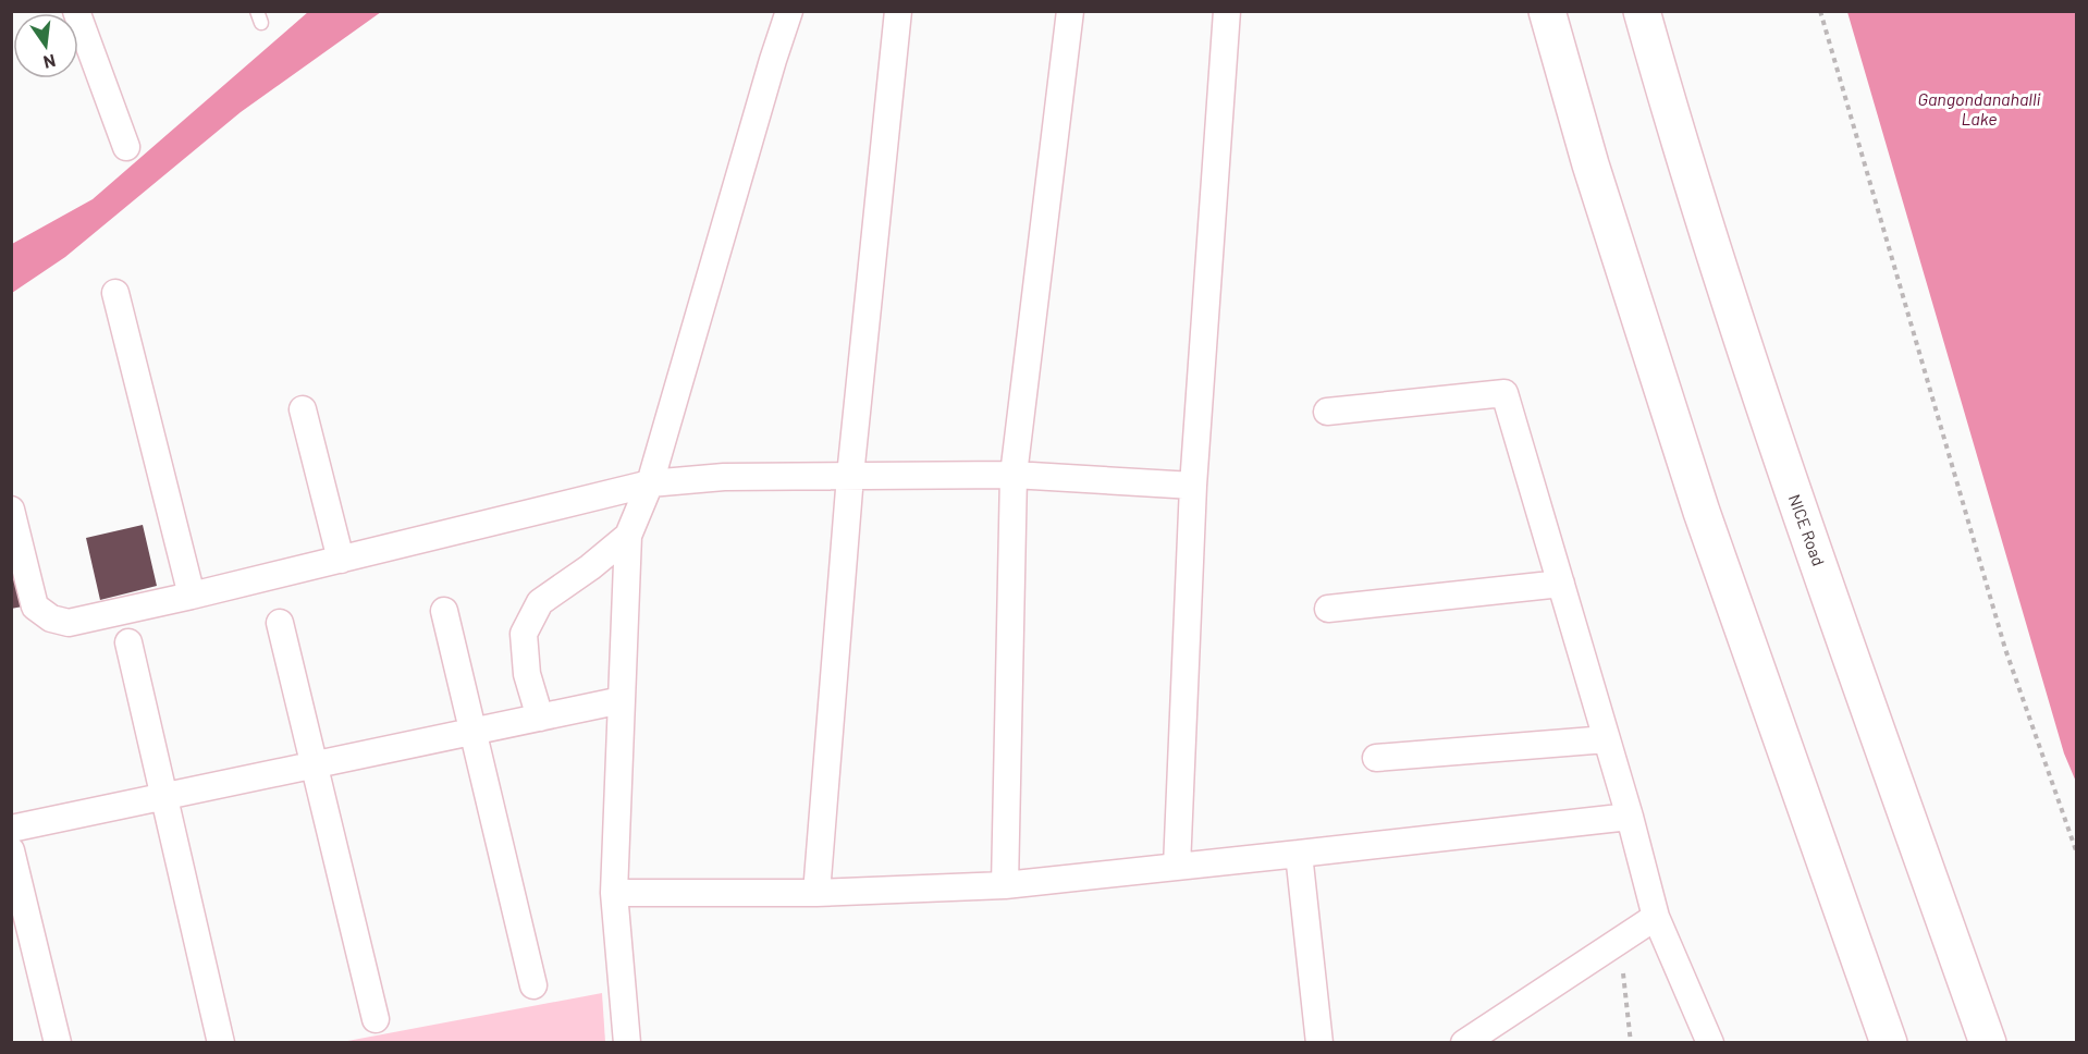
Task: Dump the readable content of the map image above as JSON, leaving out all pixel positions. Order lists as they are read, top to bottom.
{
  "streets": {
    "highway": ["NICE Road"]
  },
  "water": ["Gangondanahalli Lake"],
  "north": "bottom"
}
